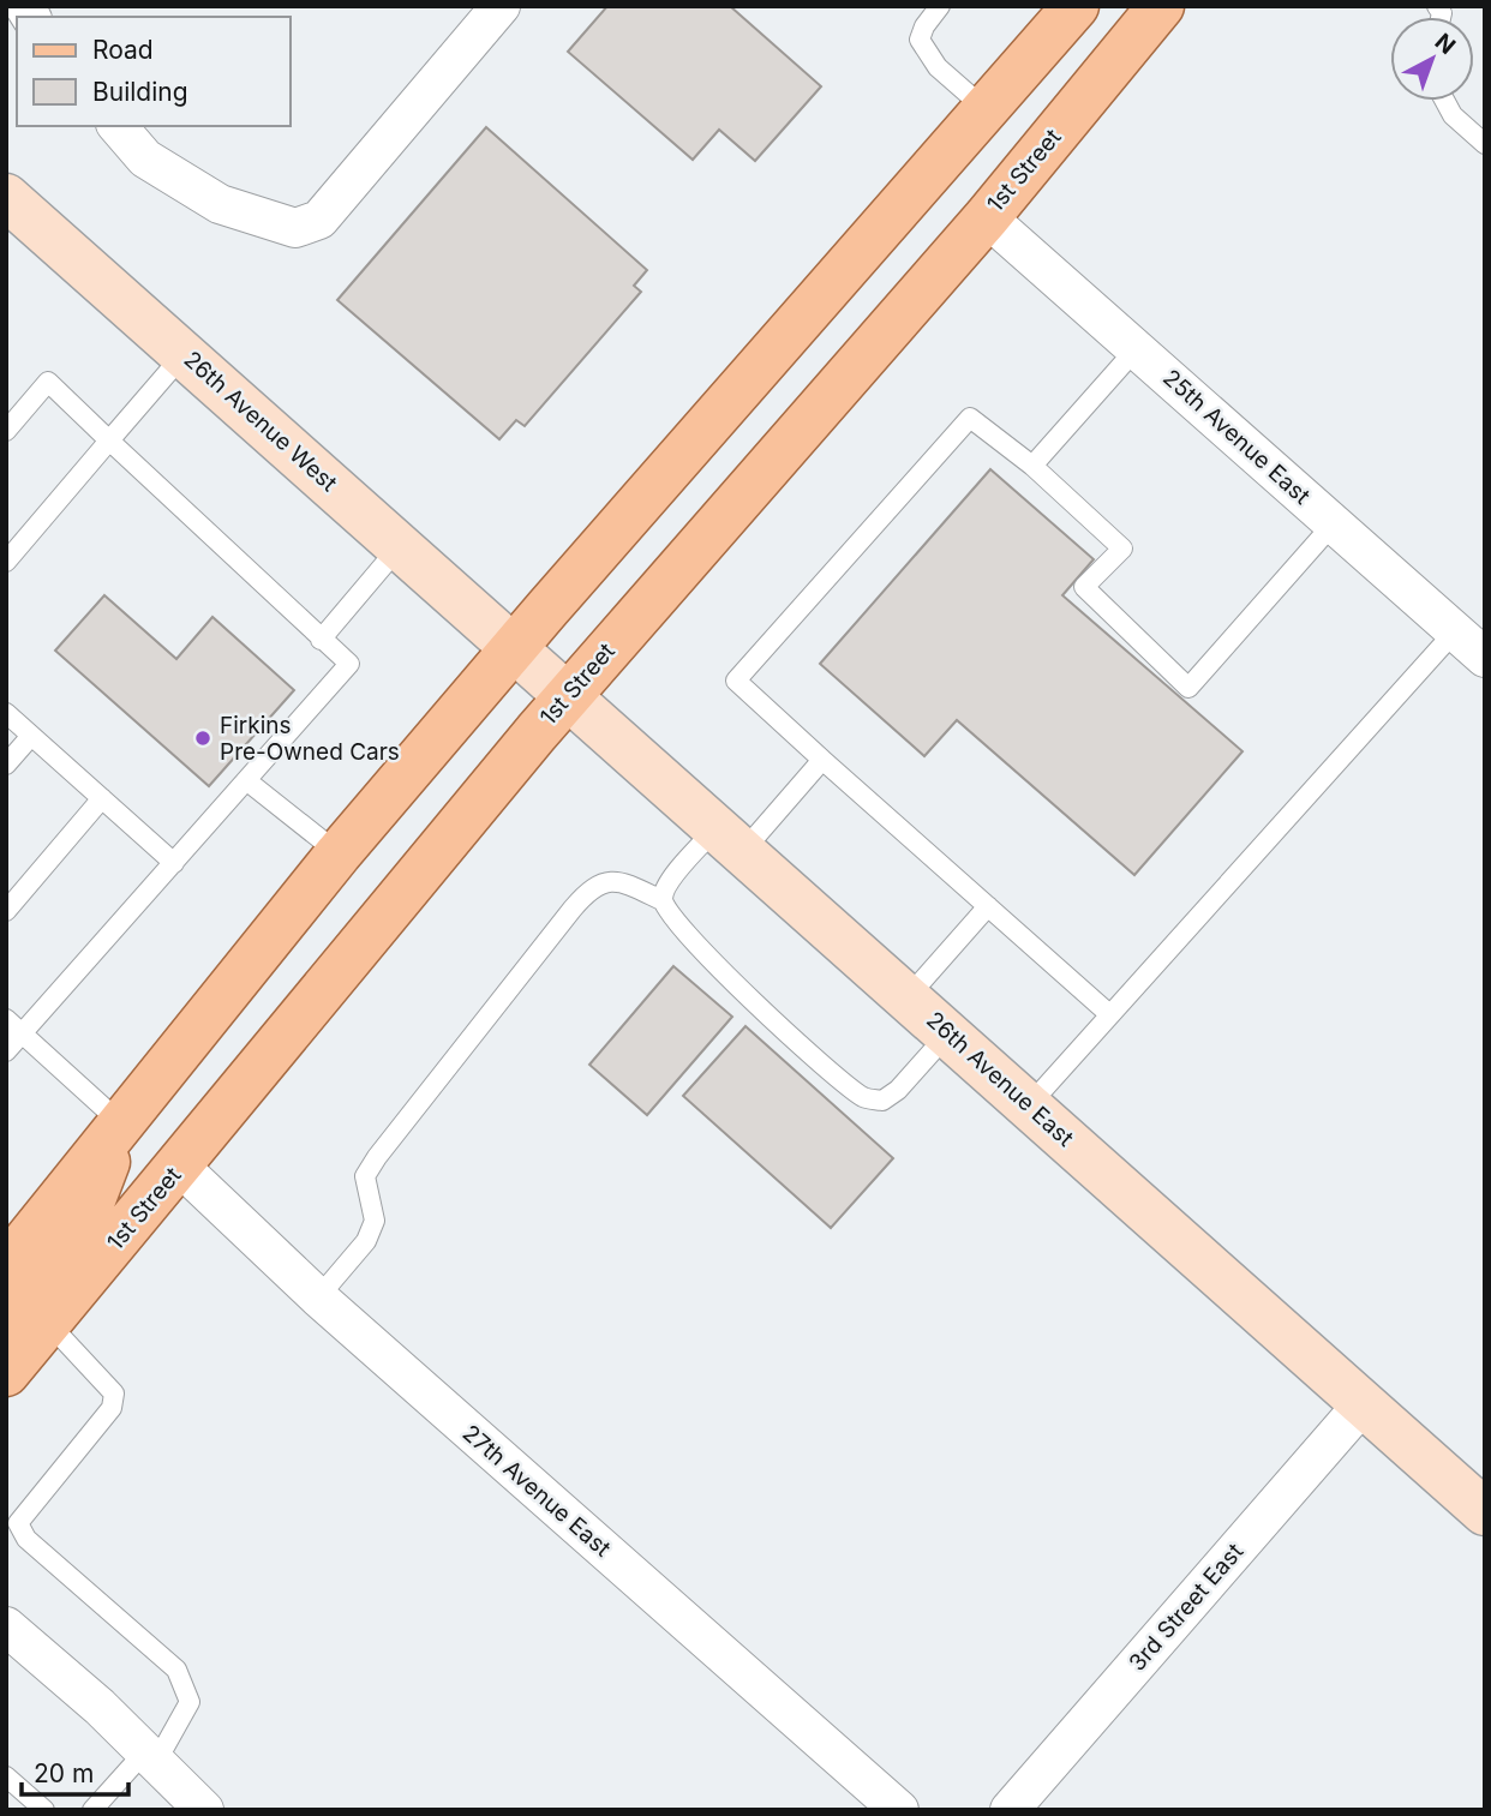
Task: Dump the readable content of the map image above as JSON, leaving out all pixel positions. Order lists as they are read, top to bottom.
{
  "streets": {
    "main road": ["1st Street"],
    "street": [
      "26th Avenue West",
      "25th Avenue East",
      "26th Avenue East",
      "27th Avenue East",
      "3rd Street East"
    ]
  },
  "crossings": [
    ["1st Street", "25th Avenue East"],
    ["1st Street", "26th Avenue East"],
    ["1st Street", "27th Avenue East"],
    ["26th Avenue West", "26th Avenue East"],
    ["26th Avenue East", "3rd Street East"]
  ],
  "places": ["Firkins Pre-Owned Cars"],
  "legend": ["Road", "Building"],
  "scale_bar": "20 m",
  "north": "top right"
}
